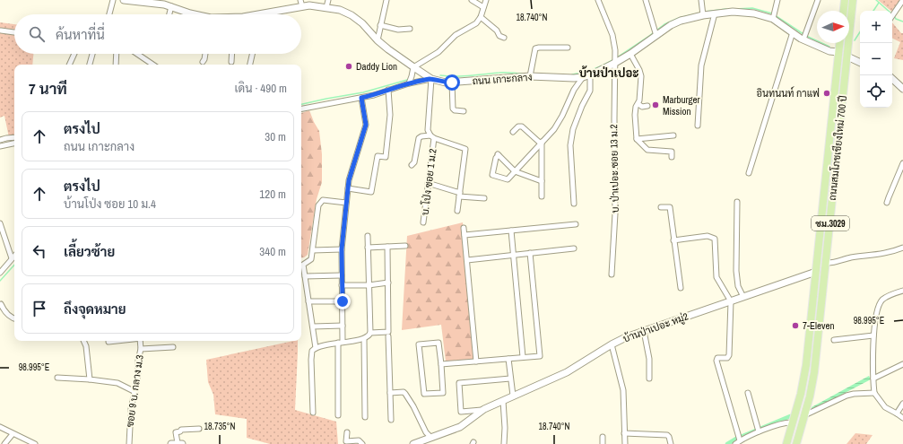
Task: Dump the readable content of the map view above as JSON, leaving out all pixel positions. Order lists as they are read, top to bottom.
{
  "streets": {
    "main road": ["ถนนสมโภชเชียงใหม่ 700 ปี", "ชม.3029"],
    "street": [
      "ถนน เกาะกลาง",
      "บ. ป่าเปอะ ซอย 13 ม.2",
      "บ. โป่ง ซอย 1 ม.2",
      "บ้านป่าเปอะ หมู่2",
      "ฃอย 9 บ. กลาง ม.3"
    ]
  },
  "crossings": [
    ["ถนน เกาะกลาง", "ถนนสมโภชเชียงใหม่ 700 ปี"],
    ["ถนน เกาะกลาง", "บ. ป่าเปอะ ซอย 13 ม.2"],
    ["ถนน เกาะกลาง", "บ. โป่ง ซอย 1 ม.2"],
    ["ถนนสมโภชเชียงใหม่ 700 ปี", "บ้านป่าเปอะ หมู่2"]
  ],
  "districts": ["บ้านป่าเปอะ"],
  "places": [
    "Daddy Lion",
    "อินทนนท์ กาแฟ",
    "Marburger Mission",
    "7-Eleven"
  ],
  "north": "right",
  "page": {
    "map_buttons": ["+", "−"],
    "search": "ค้นหาที่นี่",
    "heading": ["7 นาที", "เดิน · 490 m"],
    "list": [
      ["ตรงไป", "ถนน เกาะกลาง", "30 m"],
      ["ตรงไป", "บ้านโป่ง ซอย 10 ม.4", "120 m"],
      ["เลี้ยวซ้าย", "340 m"],
      "ถึงจุดหมาย"
    ]
  },
  "coordinates": ["18.740°N", "98.995°E", "18.735°N"]
}
